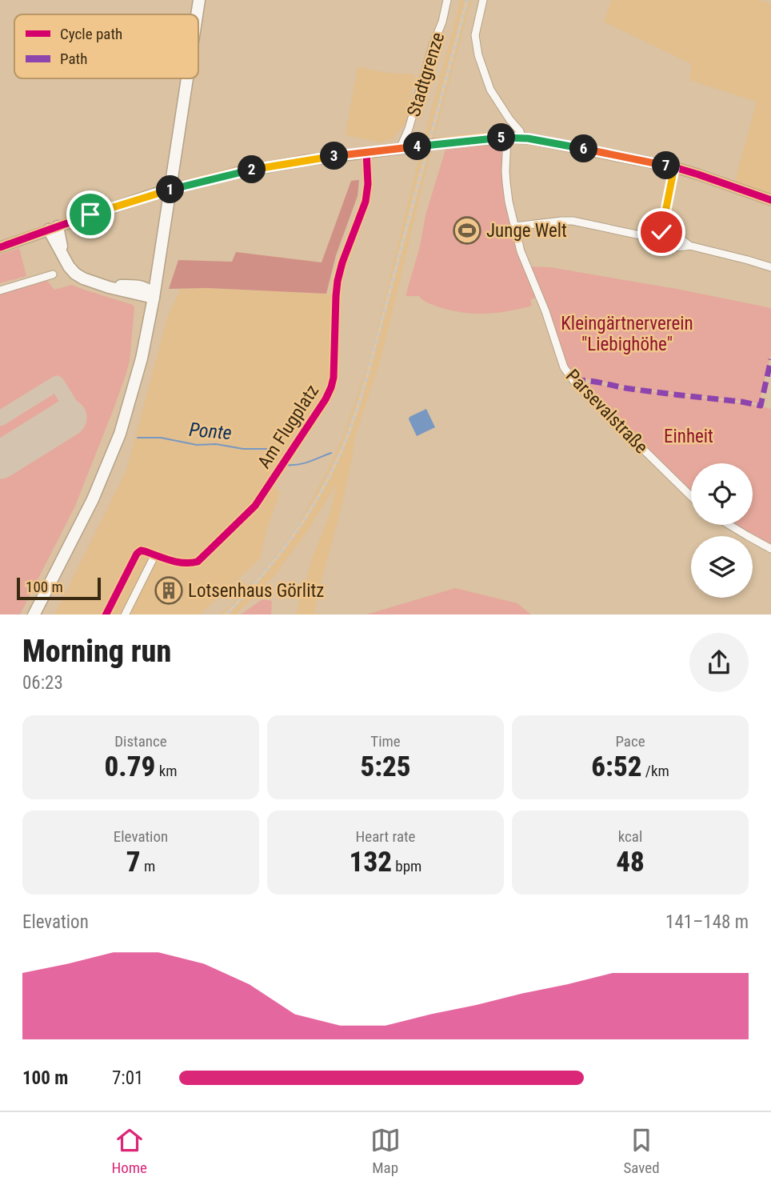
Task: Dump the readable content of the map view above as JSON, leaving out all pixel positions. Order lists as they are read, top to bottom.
{
  "streets": {
    "street": ["Stadtgrenze", "Parsevalstraße", "Am Flugplatz"]
  },
  "water": ["Ponte"],
  "parks": ["Kleingärtnerverein \"Liebighöhe\"", "Einheit"],
  "places": {
    "sports": ["Junge Welt"],
    "building": ["Lotsenhaus Görlitz"]
  },
  "legend": ["Cycle path", "Path"],
  "scale_bar": "100 m",
  "page": {
    "pins": [
      "5",
      "4",
      "6",
      "3",
      "7",
      "2",
      "1"
    ],
    "scale": "100 m",
    "heading": ["Morning run", "06:23"],
    "stats": [
      ["Distance", "0.79 km"],
      ["Time", "5:25"],
      ["Pace", "6:52 /km"],
      ["Elevation", "7 m"],
      ["Heart rate", "132 bpm"],
      ["kcal", "48"]
    ],
    "chart": ["Elevation", "141–148 m"],
    "list": [
      {
        "name": "100 m",
        "note": "7:01"
      }
    ],
    "tabs": ["Home", "Map", "Saved"]
  }
}
